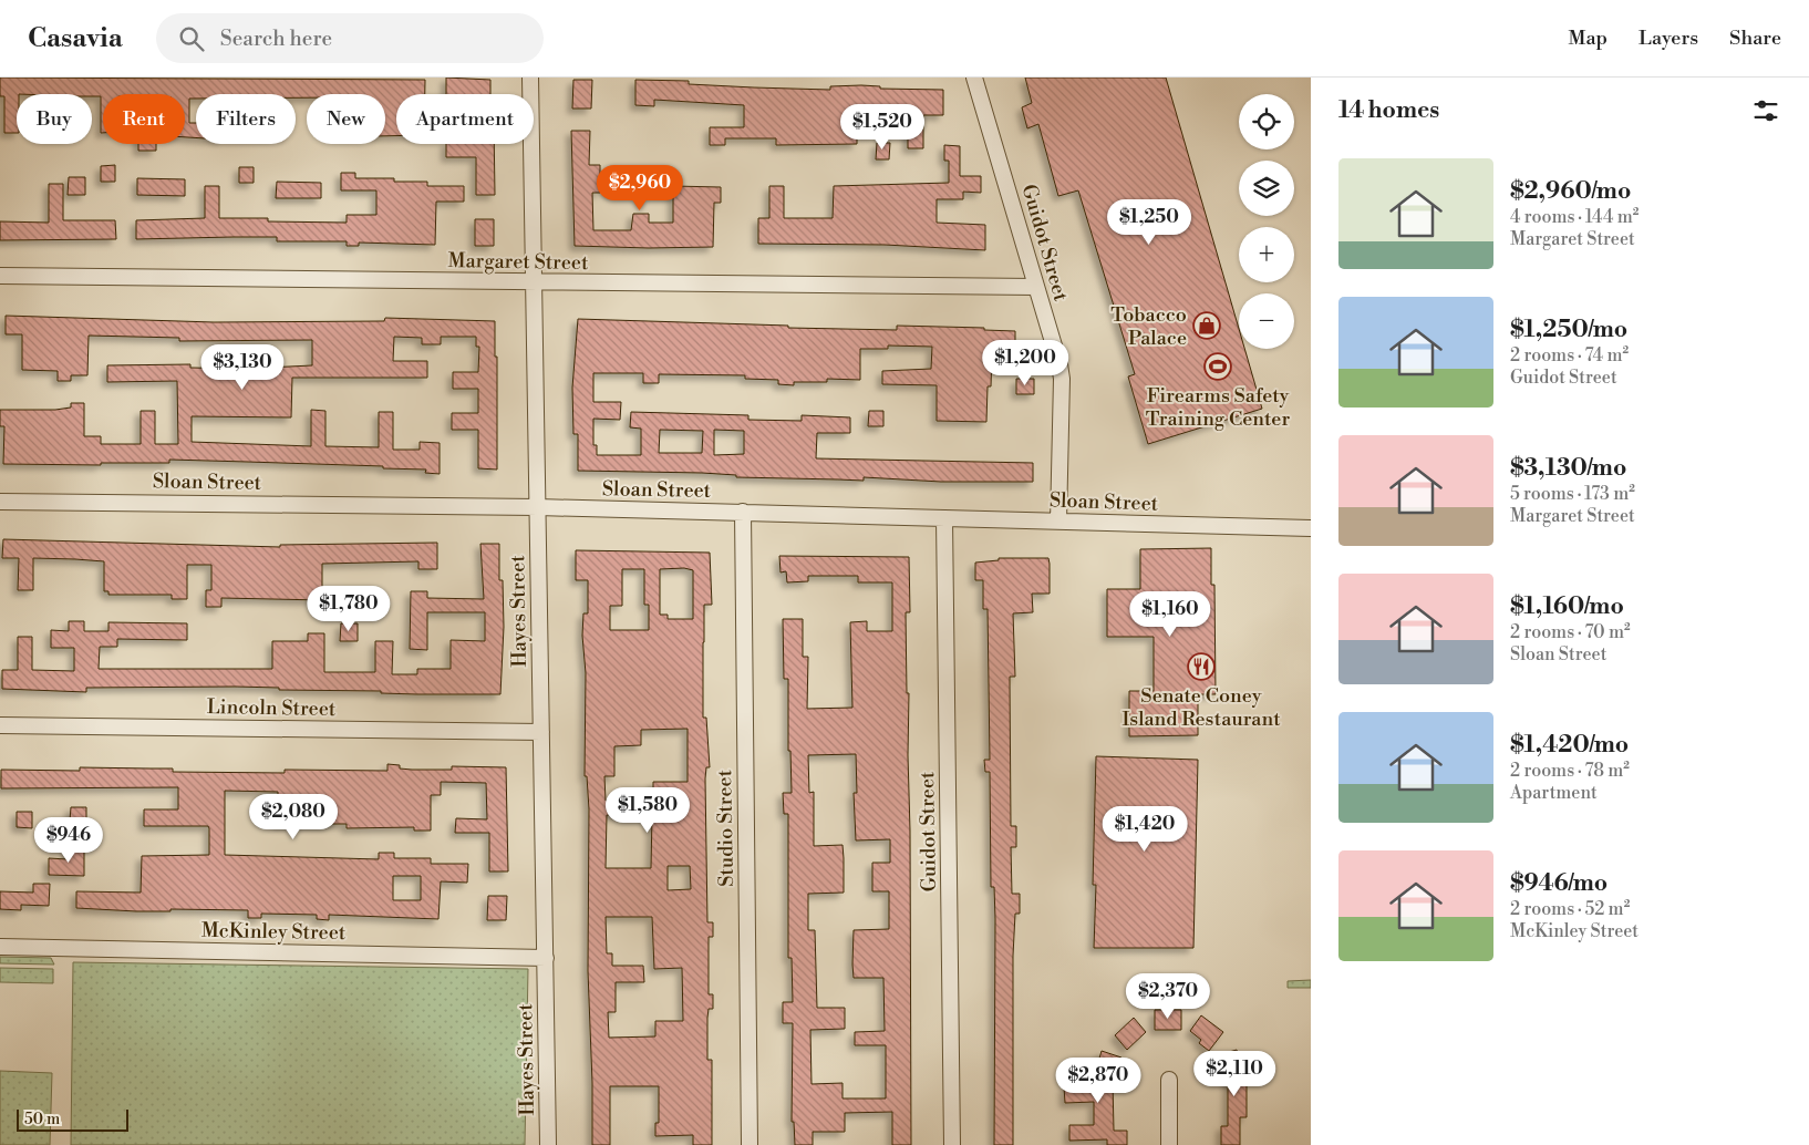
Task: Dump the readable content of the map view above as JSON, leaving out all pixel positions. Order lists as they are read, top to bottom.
{
  "streets": {
    "street": [
      "Guidot Street",
      "Margaret Street",
      "Sloan Street",
      "Hayes Street",
      "Lincoln Street",
      "Studio Street",
      "McKinley Street"
    ]
  },
  "crossings": [
    ["Guidot Street", "Margaret Street"],
    ["Guidot Street", "Sloan Street"],
    ["Margaret Street", "Hayes Street"],
    ["Sloan Street", "Hayes Street"],
    ["Sloan Street", "Studio Street"],
    ["Hayes Street", "Lincoln Street"],
    ["Hayes Street", "McKinley Street"]
  ],
  "places": {
    "shop": ["Tobacco Palace"],
    "sports": ["Firearms Safety Training Center"],
    "restaurant": ["Senate Coney Island Restaurant"]
  },
  "scale_bar": "50 m",
  "page": {
    "header": "Casavia",
    "search": "Search here",
    "nav": ["Map", "Layers", "Share"],
    "heading": "14 homes",
    "map_buttons": ["+", "−"],
    "chip": [
      "Buy",
      "Rent",
      "Filters",
      "New",
      "Apartment"
    ],
    "price": [
      "$1,520",
      "$2,960",
      "$1,250",
      "$1,200",
      "$3,130",
      "$1,780",
      "$1,160",
      "$1,580",
      "$2,080",
      "$1,420",
      "$946",
      "$2,370",
      "$2,110",
      "$2,870"
    ],
    "list": [
      {
        "name": "$2,960/mo",
        "note": "4 rooms · 144 m² · Margaret Street"
      },
      {
        "name": "$1,250/mo",
        "note": "2 rooms · 74 m² · Guidot Street"
      },
      {
        "name": "$3,130/mo",
        "note": "5 rooms · 173 m² · Margaret Street"
      },
      {
        "name": "$1,160/mo",
        "note": "2 rooms · 70 m² · Sloan Street"
      },
      {
        "name": "$1,420/mo",
        "note": "2 rooms · 78 m² · Apartment"
      },
      {
        "name": "$946/mo",
        "note": "2 rooms · 52 m² · McKinley Street"
      }
    ],
    "scale": "50 m"
  }
}
